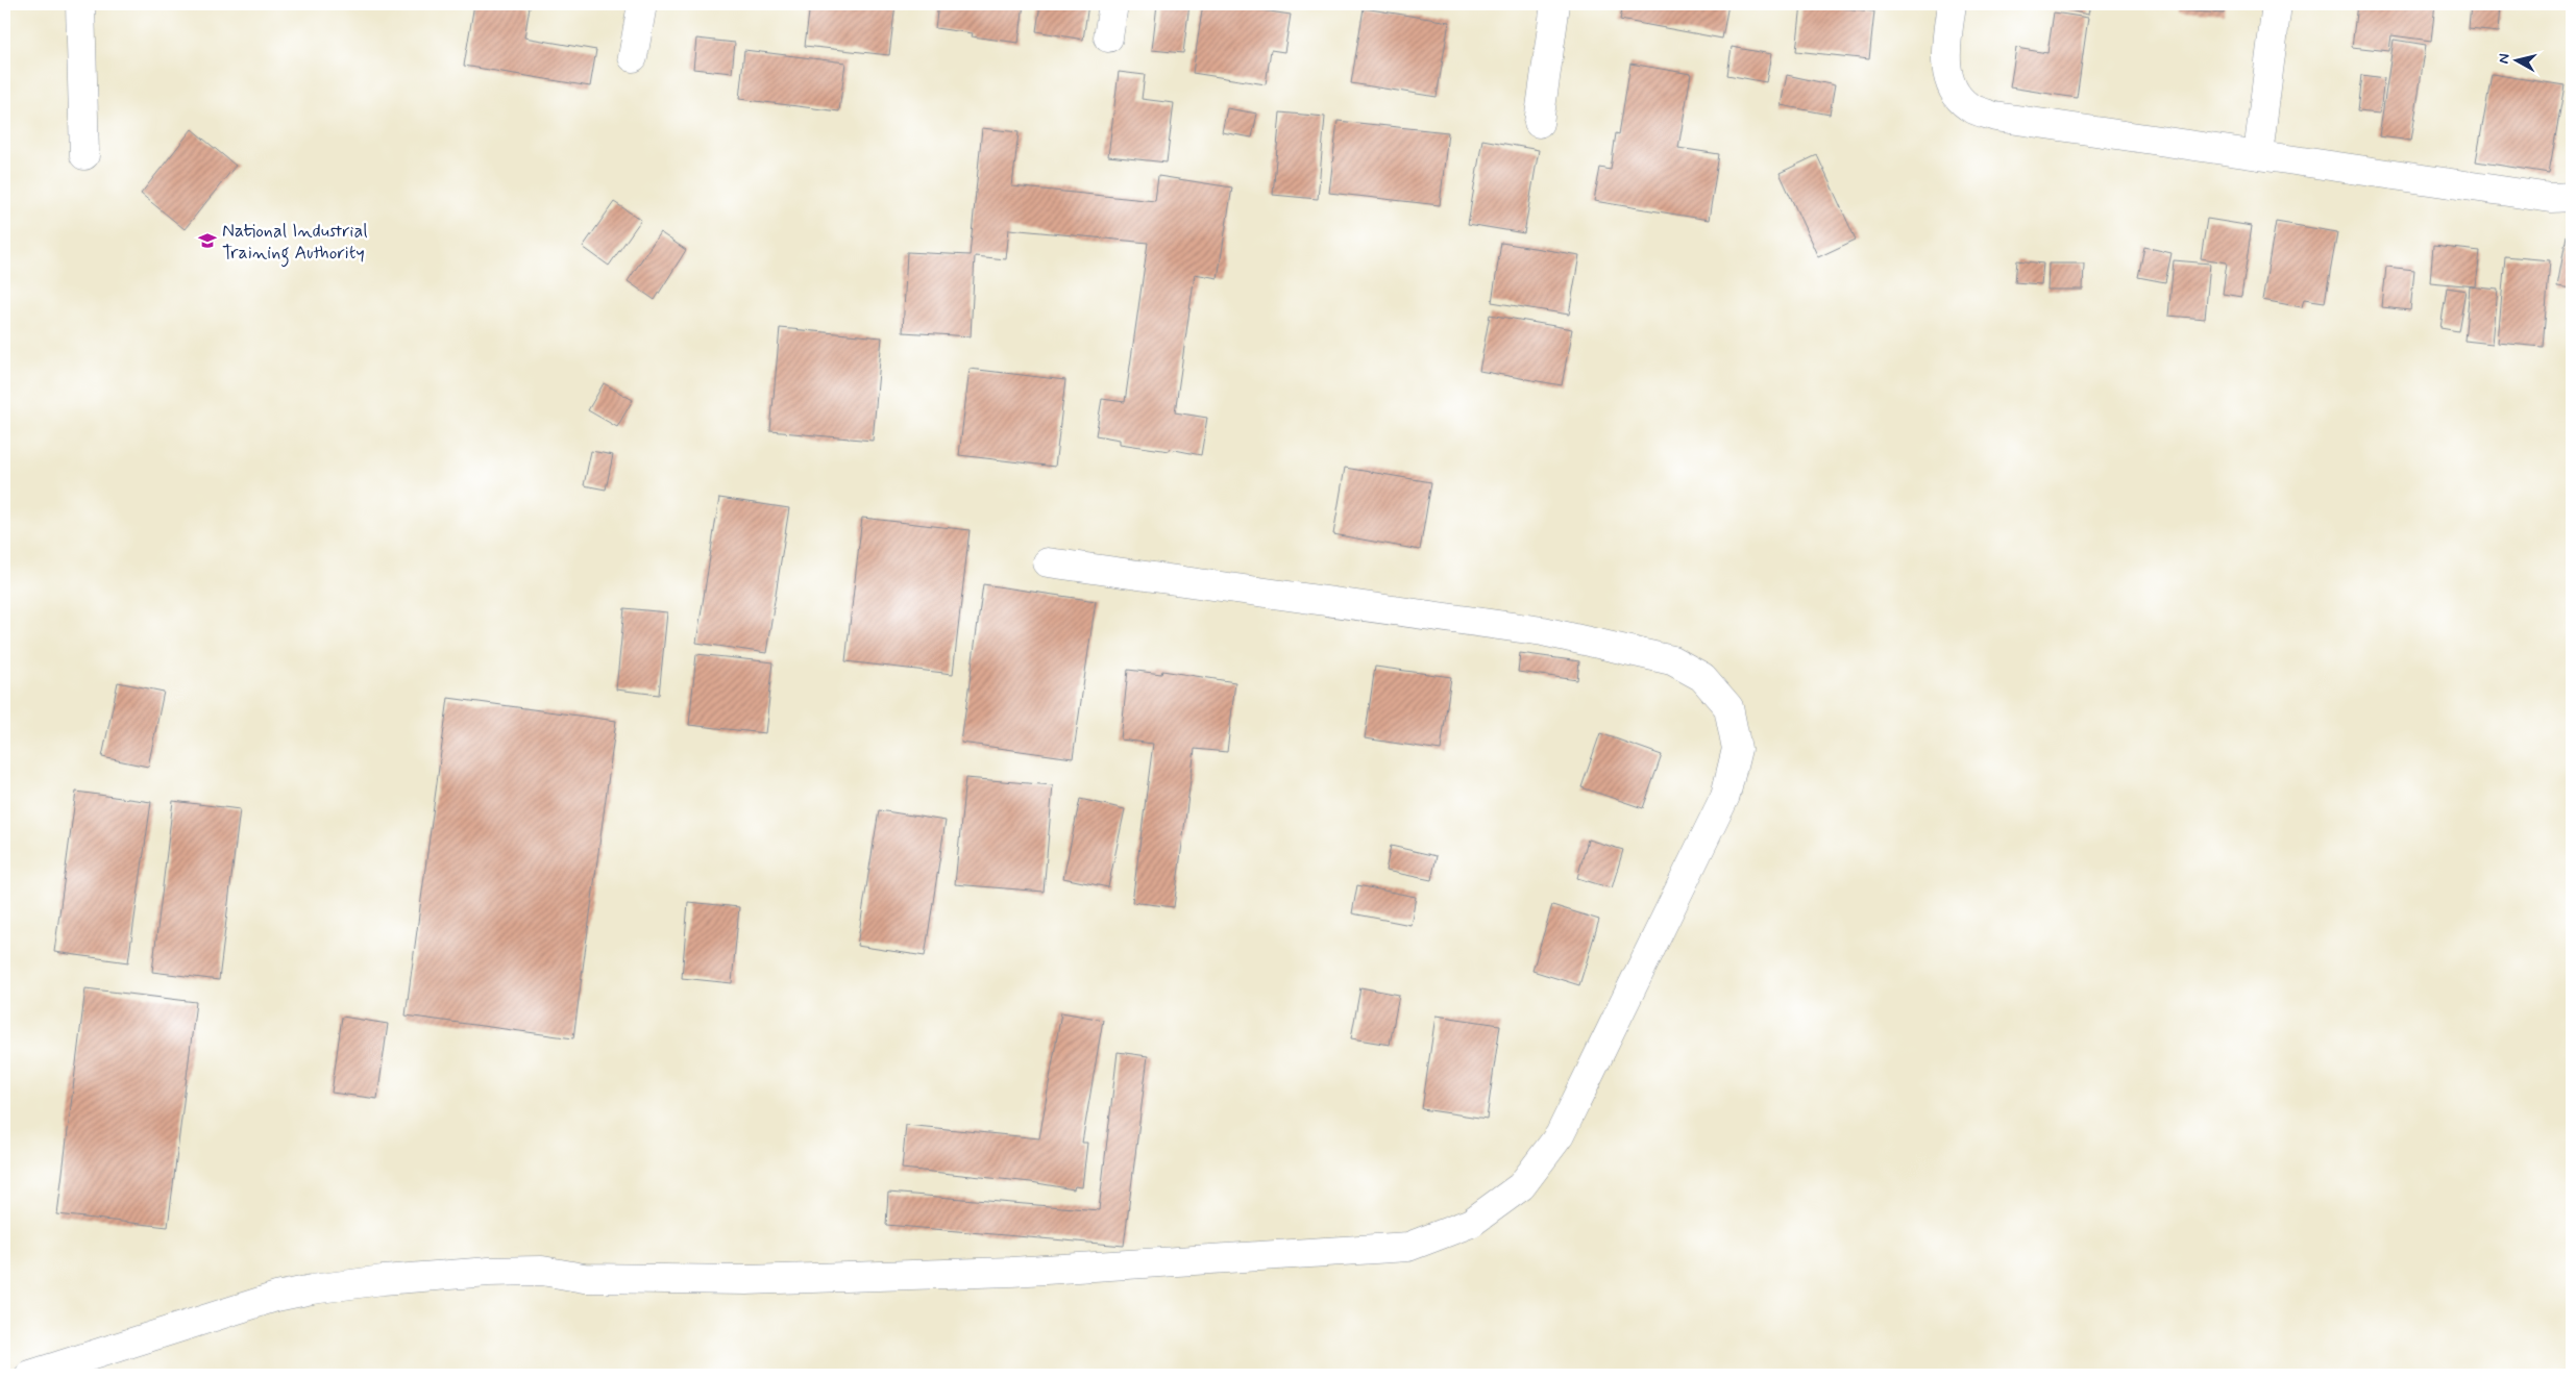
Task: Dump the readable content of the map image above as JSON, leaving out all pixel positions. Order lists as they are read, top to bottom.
{
  "places": {
    "school or university": ["National Industrial Training Authority"]
  },
  "north": "left"
}
